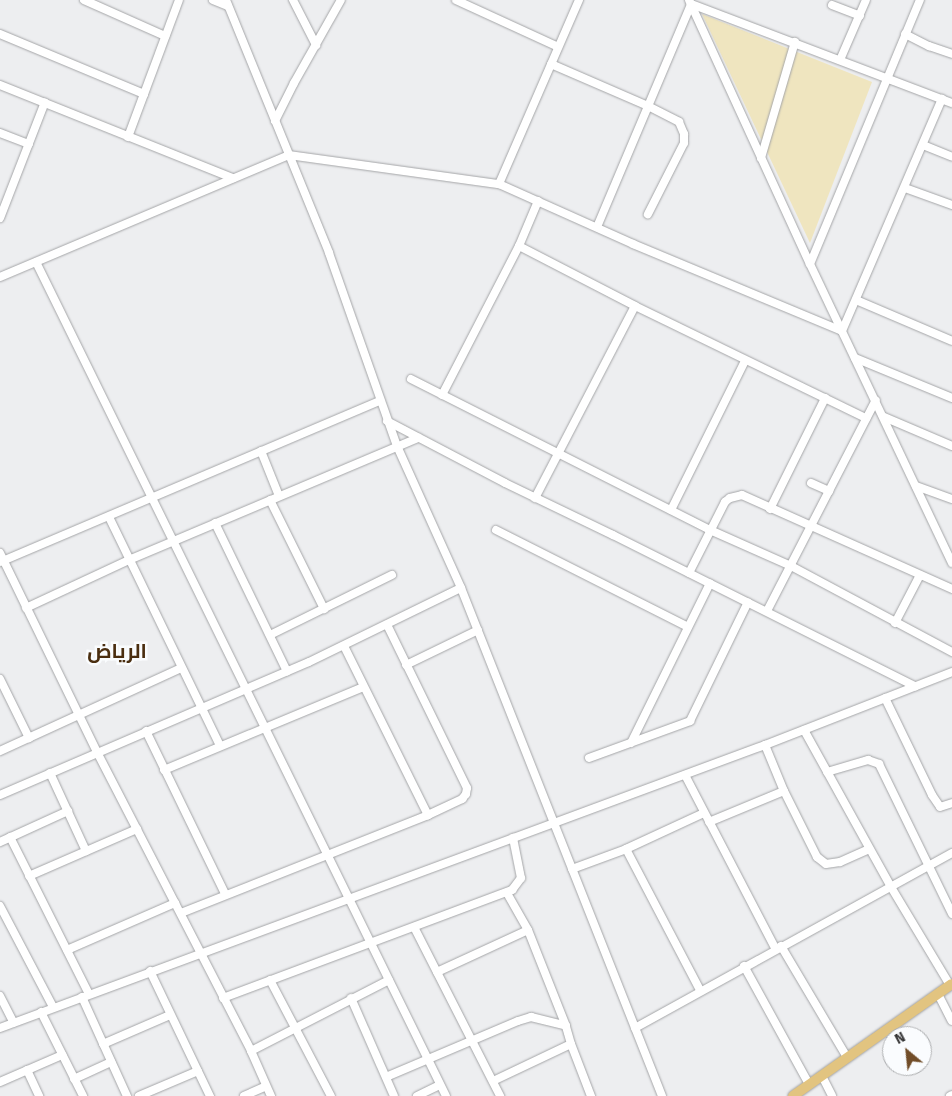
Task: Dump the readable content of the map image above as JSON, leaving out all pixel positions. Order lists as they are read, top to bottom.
{
  "districts": ["الرياض"],
  "north": "top left"
}
